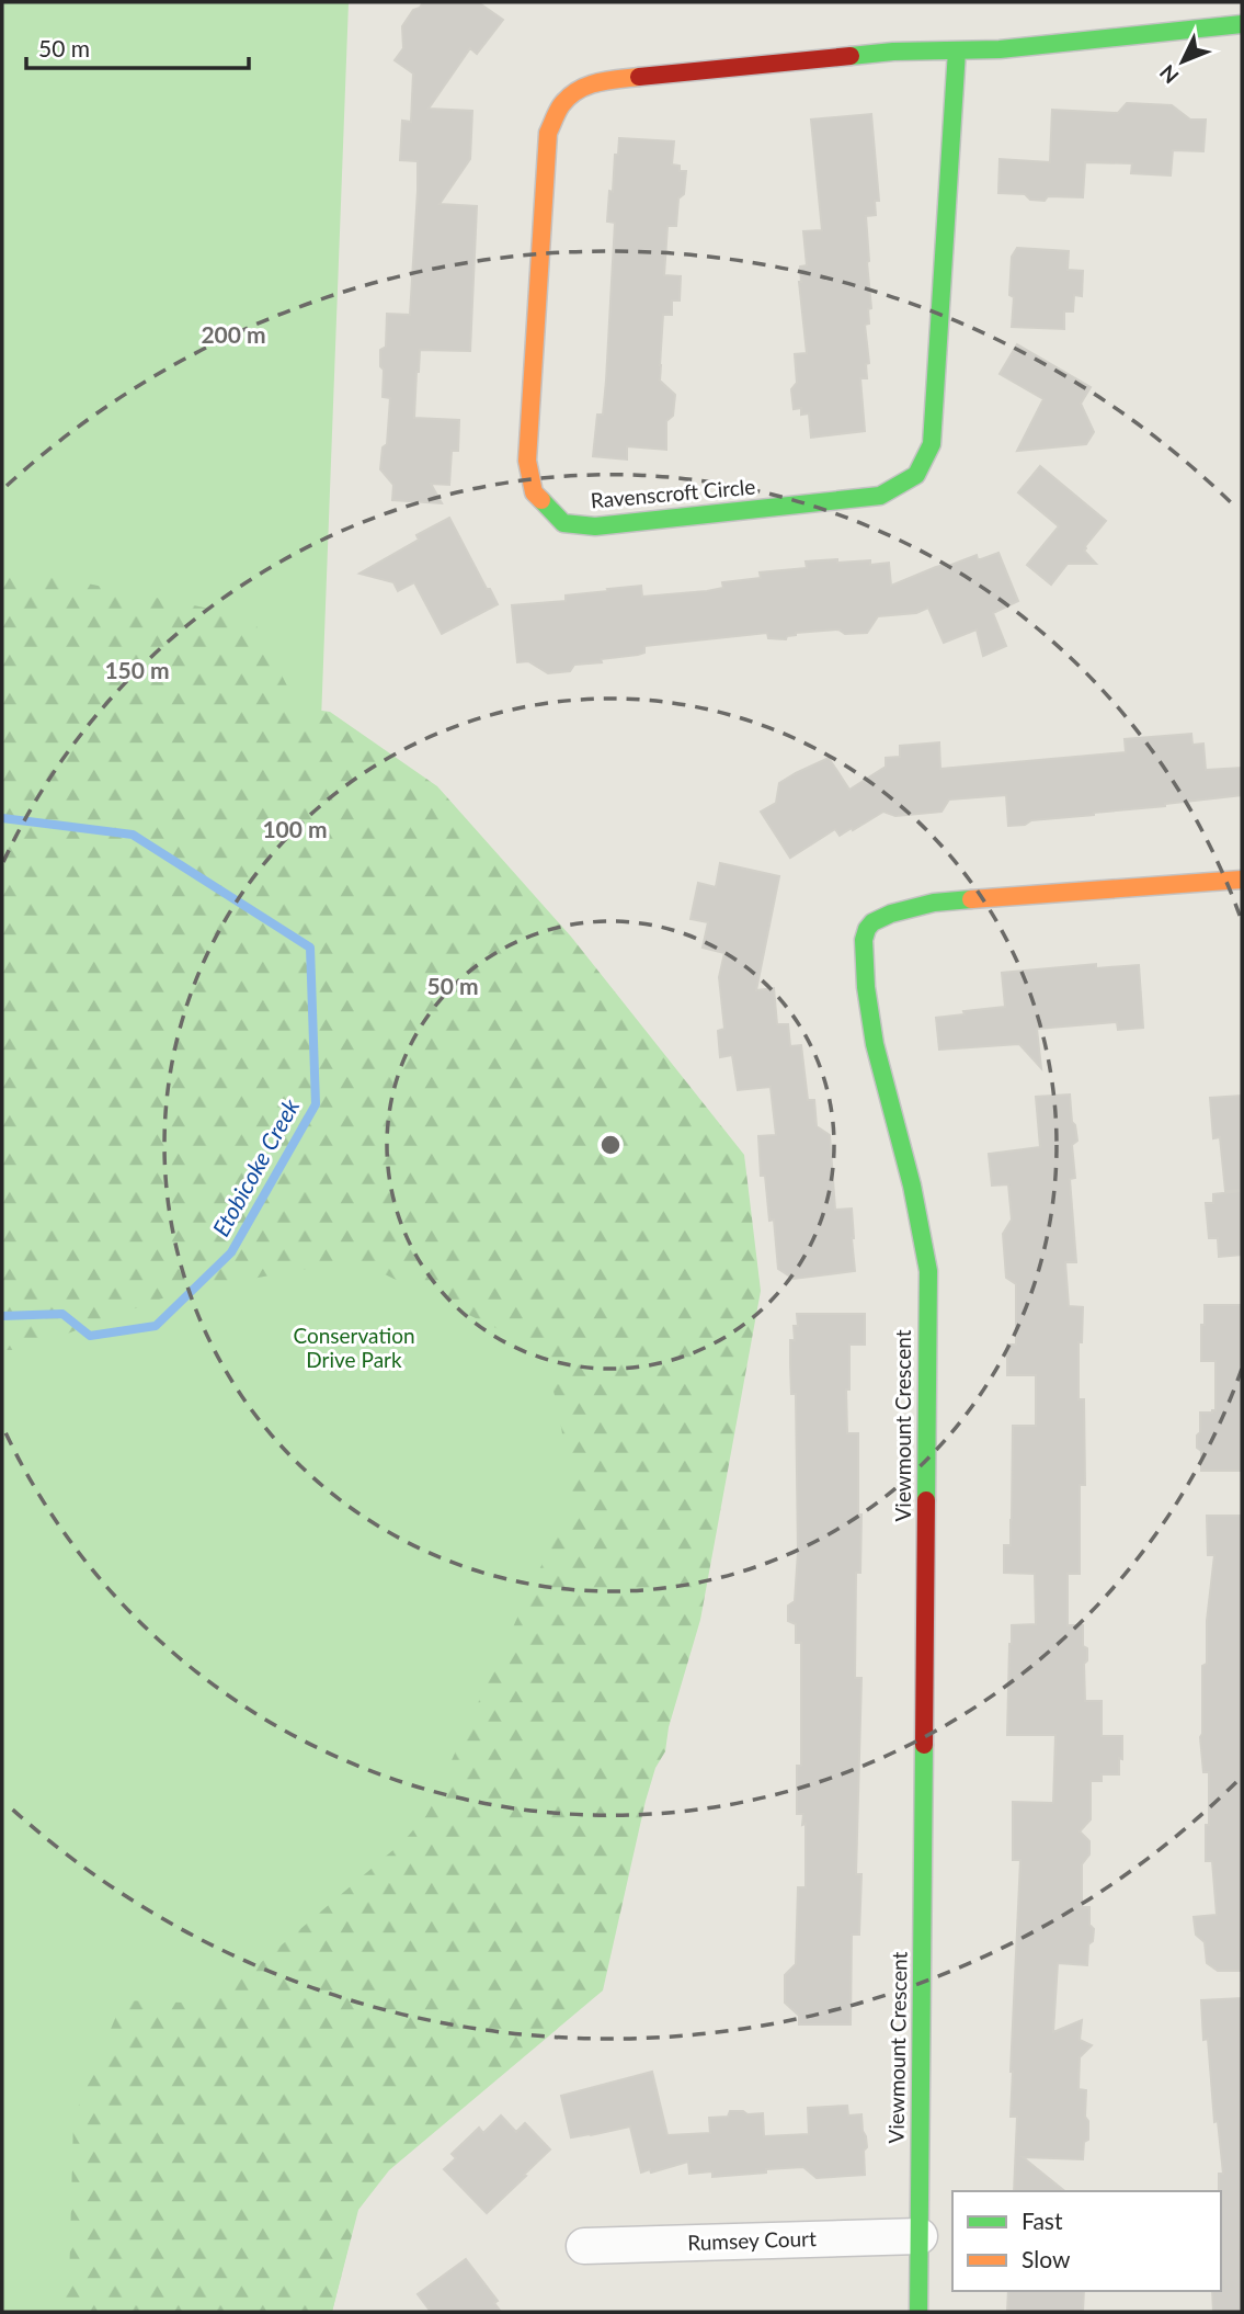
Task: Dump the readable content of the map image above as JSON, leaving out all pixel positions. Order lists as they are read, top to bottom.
{
  "streets": {
    "street": ["Ravenscroft Circle", "Viewmount Crescent", "Rumsey Court"]
  },
  "crossings": [
    ["Viewmount Crescent", "Rumsey Court"]
  ],
  "water": ["Etobicoke Creek"],
  "parks": ["Conservation Drive Park"],
  "legend": ["Fast", "Slow"],
  "scale_bar": "50 m",
  "north": "bottom left",
  "rings": [
    "200 m",
    "150 m",
    "100 m",
    "50 m"
  ]
}
